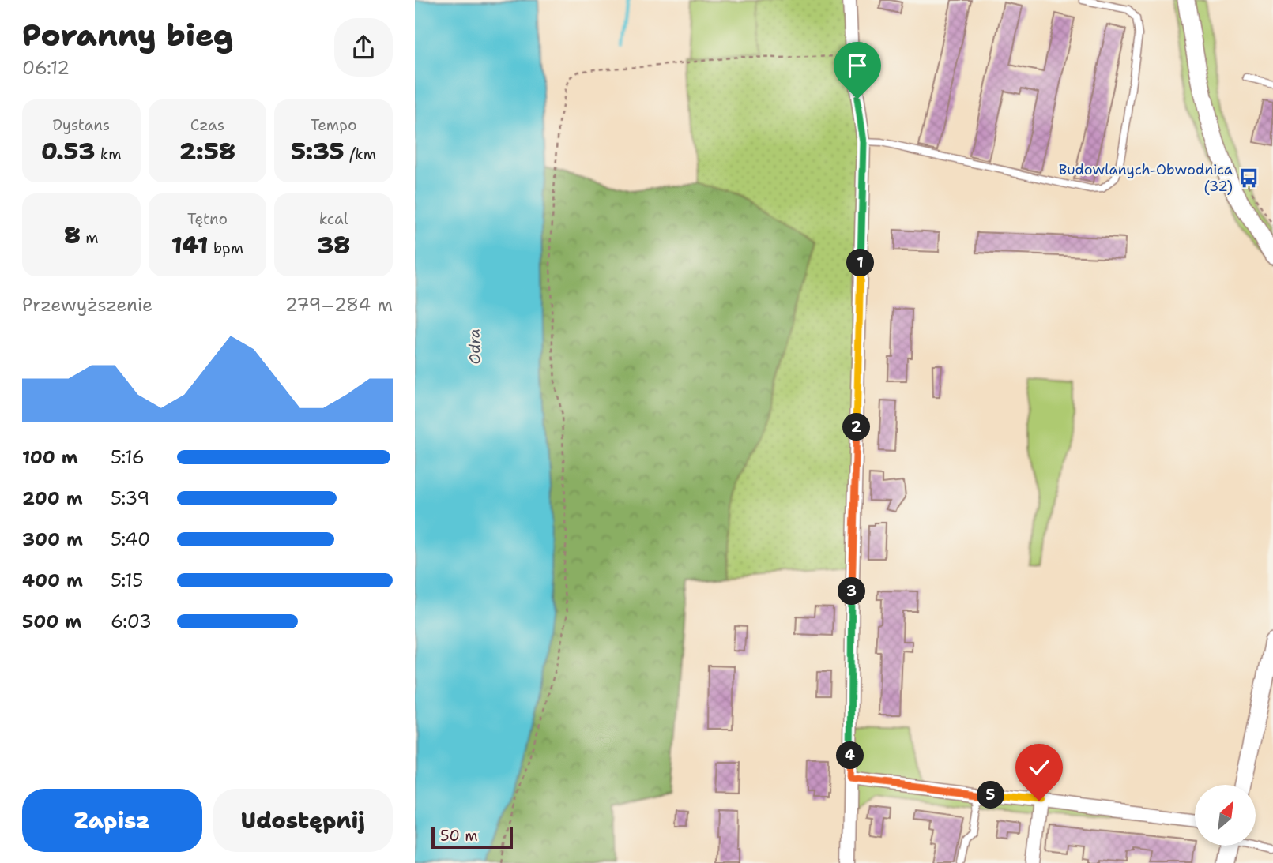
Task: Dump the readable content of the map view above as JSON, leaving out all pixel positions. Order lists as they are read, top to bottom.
{
  "water": ["Odra"],
  "places": {
    "bus stop": ["Budowlanych-Obwodnica (32)"]
  },
  "scale_bar": "50 m",
  "north": "top right",
  "page": {
    "heading": ["Poranny bieg", "06:12"],
    "stats": [
      ["Dystans", "0.53 km"],
      ["Czas", "2:58"],
      ["Tempo", "5:35 /km"],
      ["8 m"],
      ["Tętno", "141 bpm"],
      ["kcal", "38"]
    ],
    "pins": [
      "1",
      "2",
      "3",
      "4",
      "5"
    ],
    "chart": ["Przewyższenie", "279–284 m"],
    "list": [
      {
        "name": "100 m",
        "note": "5:16"
      },
      {
        "name": "200 m",
        "note": "5:39"
      },
      {
        "name": "300 m",
        "note": "5:40"
      },
      {
        "name": "400 m",
        "note": "5:15"
      },
      {
        "name": "500 m",
        "note": "6:03"
      }
    ],
    "buttons": ["Zapisz", "Udostępnij"],
    "scale": "50 m"
  }
}
